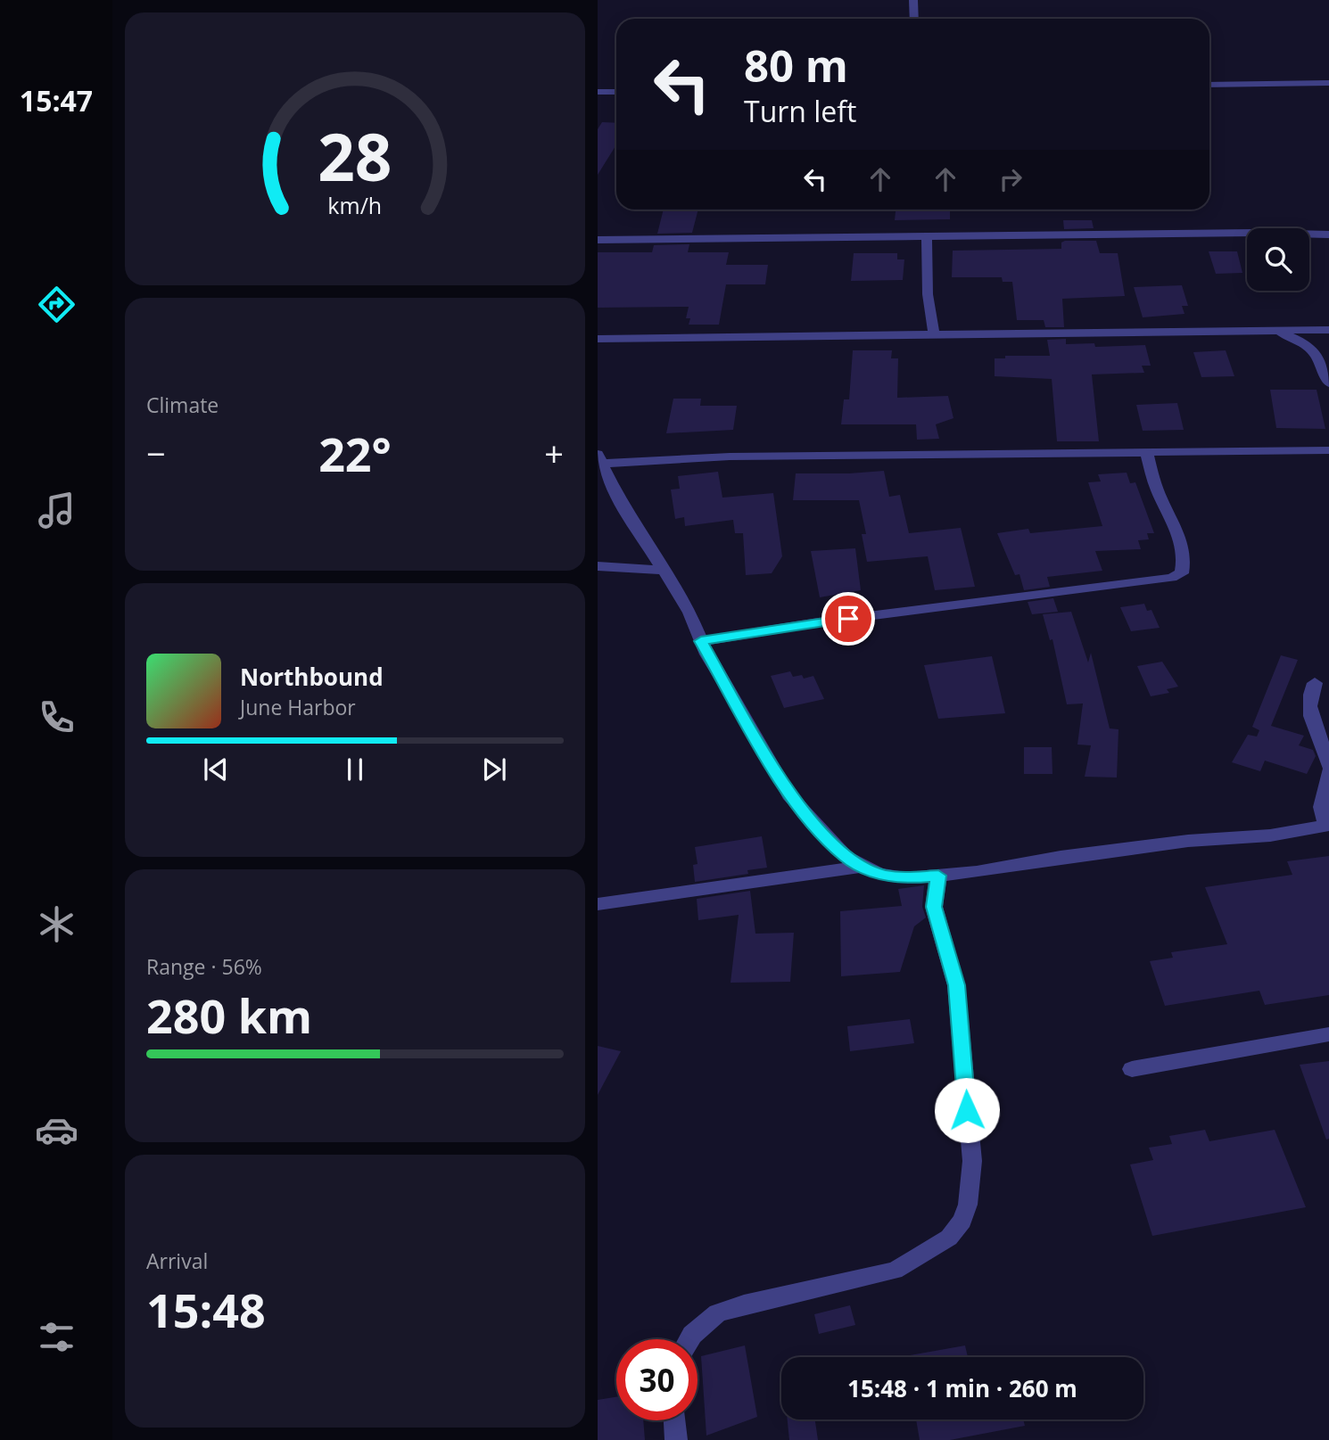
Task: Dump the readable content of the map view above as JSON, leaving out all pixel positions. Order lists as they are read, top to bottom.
{
  "page": {
    "tabs": "15:47",
    "turn": ["80 m", "Turn left"],
    "tile": [
      "Climate",
      ["Range · 56%", "280 km"],
      ["Arrival", "15:48"]
    ],
    "heat": ["−", "22°", "+"],
    "song": ["Northbound", "June Harbor"],
    "limit": "30",
    "trip": "15:48 · 1 min · 260 m",
    "gauge": ["28", "km/h"]
  }
}
